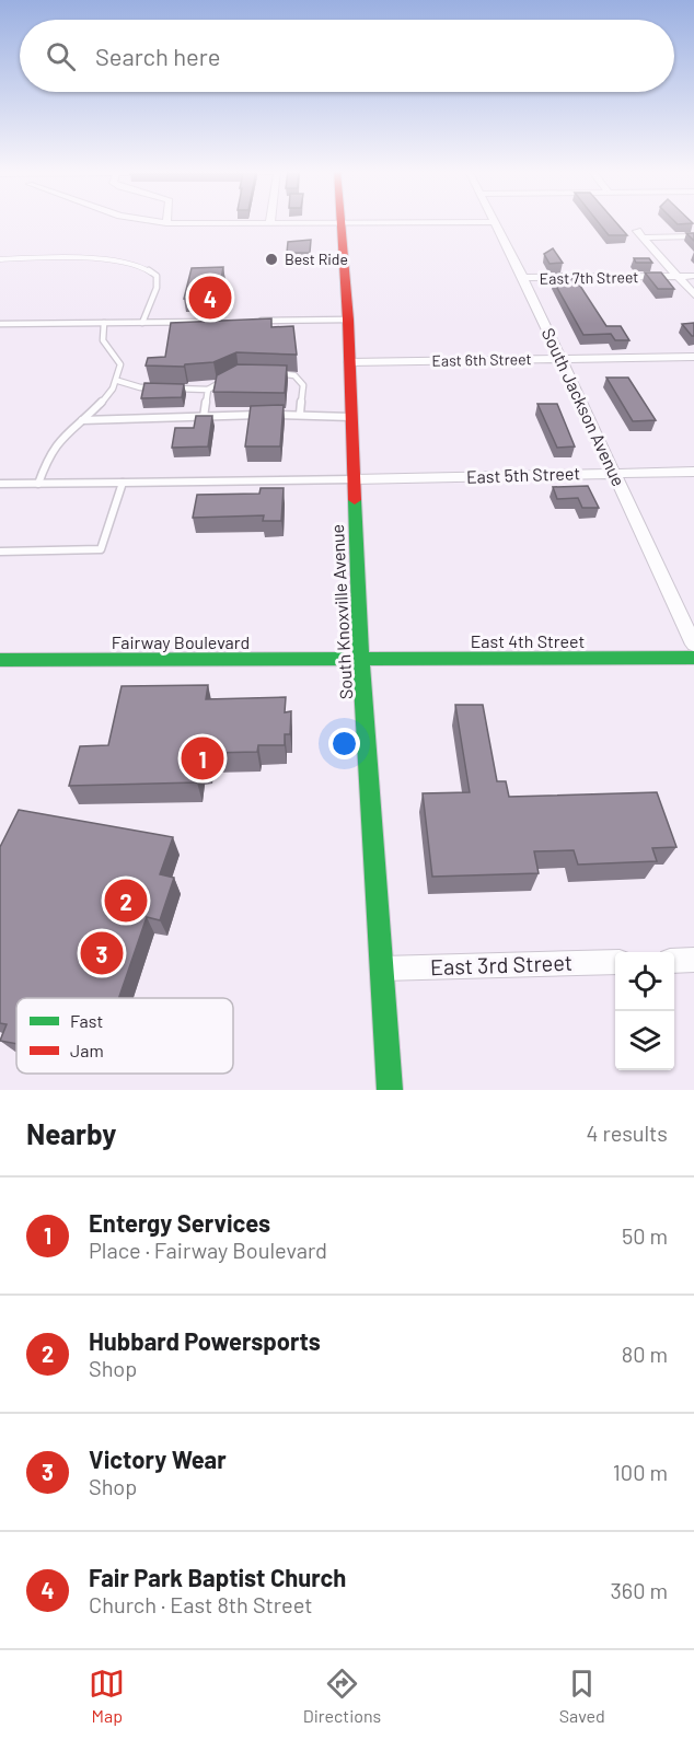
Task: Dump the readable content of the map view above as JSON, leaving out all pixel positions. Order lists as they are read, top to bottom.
{
  "streets": {
    "main road": ["South Knoxville Avenue", "East 4th Street", "Fairway Boulevard"],
    "street": [
      "East 7th Street",
      "East 6th Street",
      "South Jackson Avenue",
      "East 5th Street",
      "East 3rd Street"
    ]
  },
  "crossings": [
    ["East 7th Street", "South Jackson Avenue"],
    ["East 6th Street", "South Jackson Avenue"],
    ["East 6th Street", "South Knoxville Avenue"],
    ["South Jackson Avenue", "East 5th Street"],
    ["East 5th Street", "South Knoxville Avenue"],
    ["South Knoxville Avenue", "East 4th Street"],
    ["South Knoxville Avenue", "Fairway Boulevard"],
    ["South Knoxville Avenue", "East 3rd Street"],
    ["East 4th Street", "Fairway Boulevard"]
  ],
  "places": ["Best Ride"],
  "legend": ["Fast", "Jam"],
  "page": {
    "search": "Search here",
    "pins": [
      "4",
      "1",
      "2",
      "3"
    ],
    "heading": ["Nearby", "4 results"],
    "list": [
      {
        "mark": "1",
        "name": "Entergy Services",
        "note": "Place · Fairway Boulevard",
        "value": "50 m"
      },
      {
        "mark": "2",
        "name": "Hubbard Powersports",
        "note": "Shop",
        "value": "80 m"
      },
      {
        "mark": "3",
        "name": "Victory Wear",
        "note": "Shop",
        "value": "100 m"
      },
      {
        "mark": "4",
        "name": "Fair Park Baptist Church",
        "note": "Church · East 8th Street",
        "value": "360 m"
      }
    ],
    "nav": ["Map", "Directions", "Saved"]
  }
}
